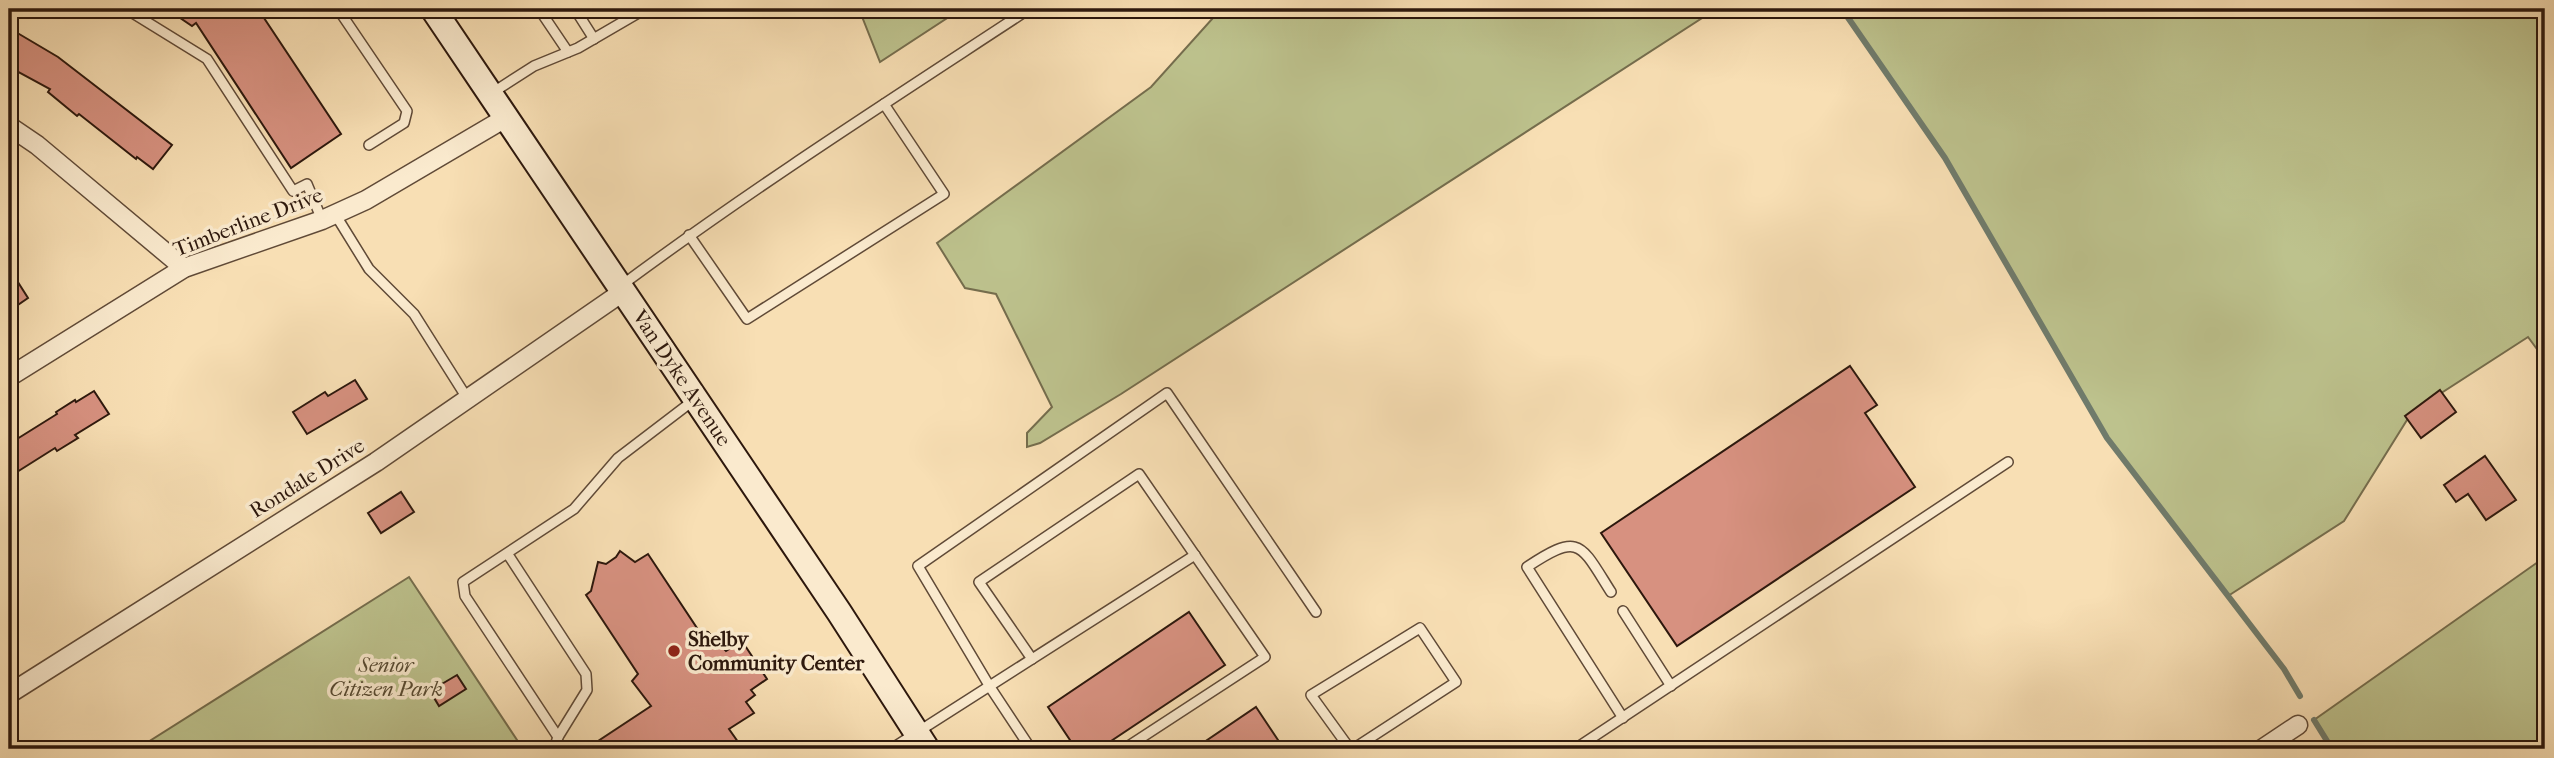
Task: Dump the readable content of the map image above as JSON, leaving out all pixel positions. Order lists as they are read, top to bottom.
{
  "streets": {
    "main road": ["Van Dyke Avenue"],
    "street": ["Timberline Drive", "Rondale Drive"]
  },
  "crossings": [
    ["Timberline Drive", "Van Dyke Avenue"],
    ["Van Dyke Avenue", "Rondale Drive"]
  ],
  "parks": ["Senior Citizen Park"],
  "places": ["Shelby Community Center"]
}
